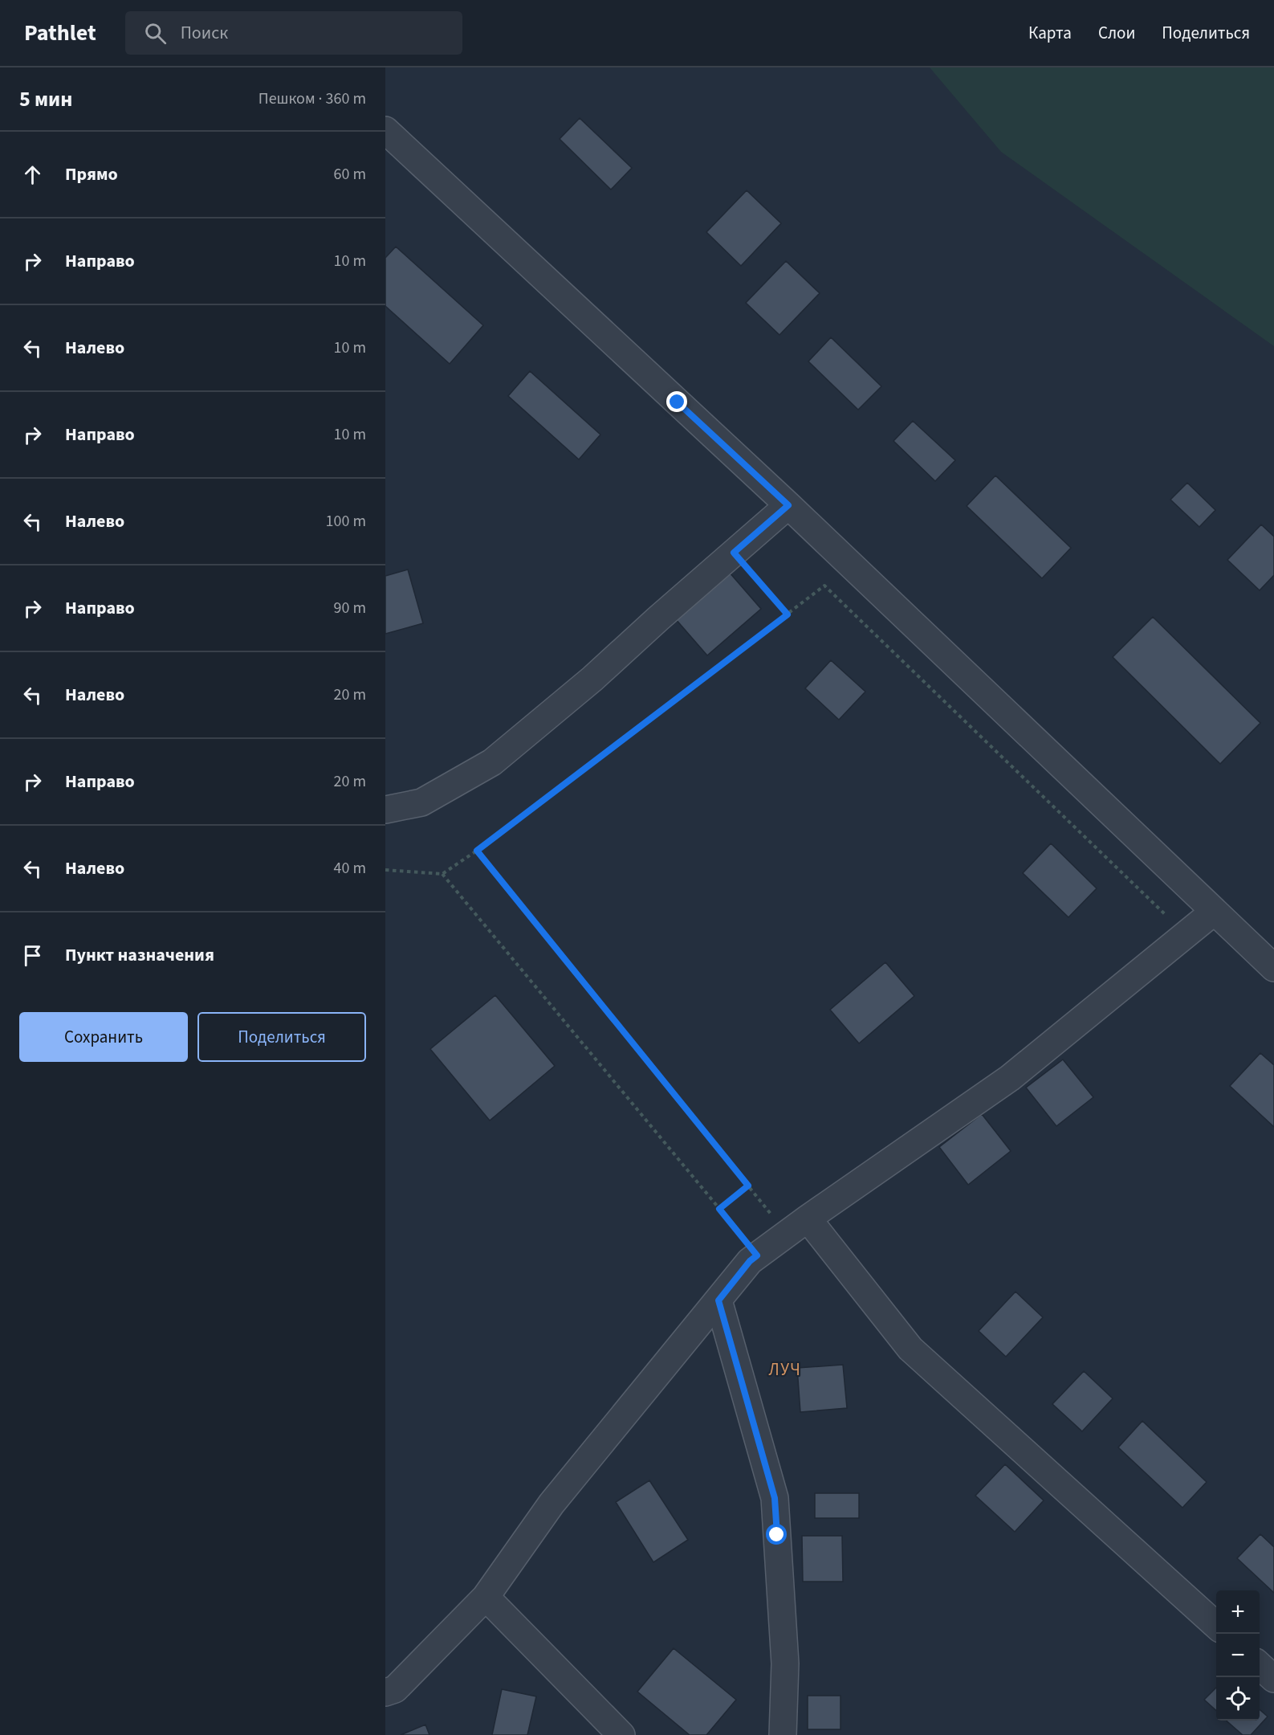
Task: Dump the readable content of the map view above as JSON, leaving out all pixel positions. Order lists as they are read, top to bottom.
{
  "districts": ["ЛУЧ"],
  "page": {
    "header": "Pathlet",
    "search": "Поиск",
    "nav": ["Карта", "Слои", "Поделиться"],
    "heading": ["5 мин", "Пешком · 360 m"],
    "list": [
      ["Прямо", "60 m"],
      ["Направо", "10 m"],
      ["Налево", "10 m"],
      ["Направо", "10 m"],
      ["Налево", "100 m"],
      ["Направо", "90 m"],
      ["Налево", "20 m"],
      ["Направо", "20 m"],
      ["Налево", "40 m"],
      "Пункт назначения"
    ],
    "buttons": ["Сохранить", "Поделиться"],
    "map_buttons": ["+", "−"]
  }
}
